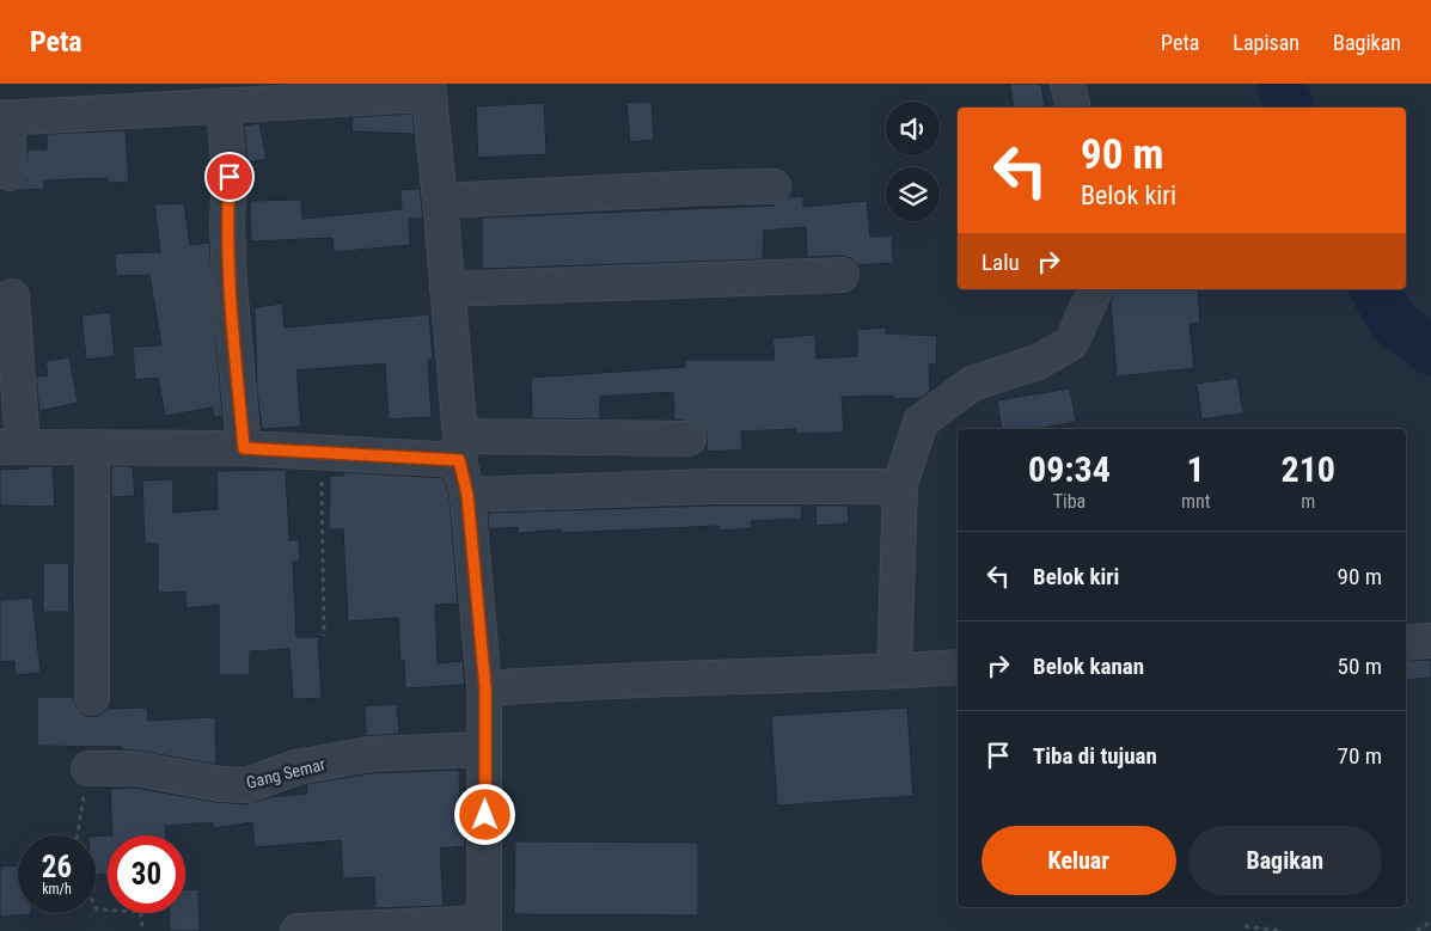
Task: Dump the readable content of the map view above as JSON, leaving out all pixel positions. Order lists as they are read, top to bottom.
{
  "streets": {
    "street": ["Gang Semar"]
  },
  "page": {
    "header": "Peta",
    "nav": ["Peta", "Lapisan", "Bagikan"],
    "turn": ["90 m", "Belok kiri"],
    "then": "Lalu",
    "eta": [
      "09:34",
      "Tiba",
      "1",
      "mnt",
      "210",
      "m"
    ],
    "list": [
      {
        "name": "Belok kiri",
        "value": "90 m"
      },
      {
        "name": "Belok kanan",
        "value": "50 m"
      },
      {
        "name": "Tiba di tujuan",
        "value": "70 m"
      }
    ],
    "buttons": ["Keluar", "Bagikan"],
    "speed": "26 km/h",
    "limit": "30"
  }
}
